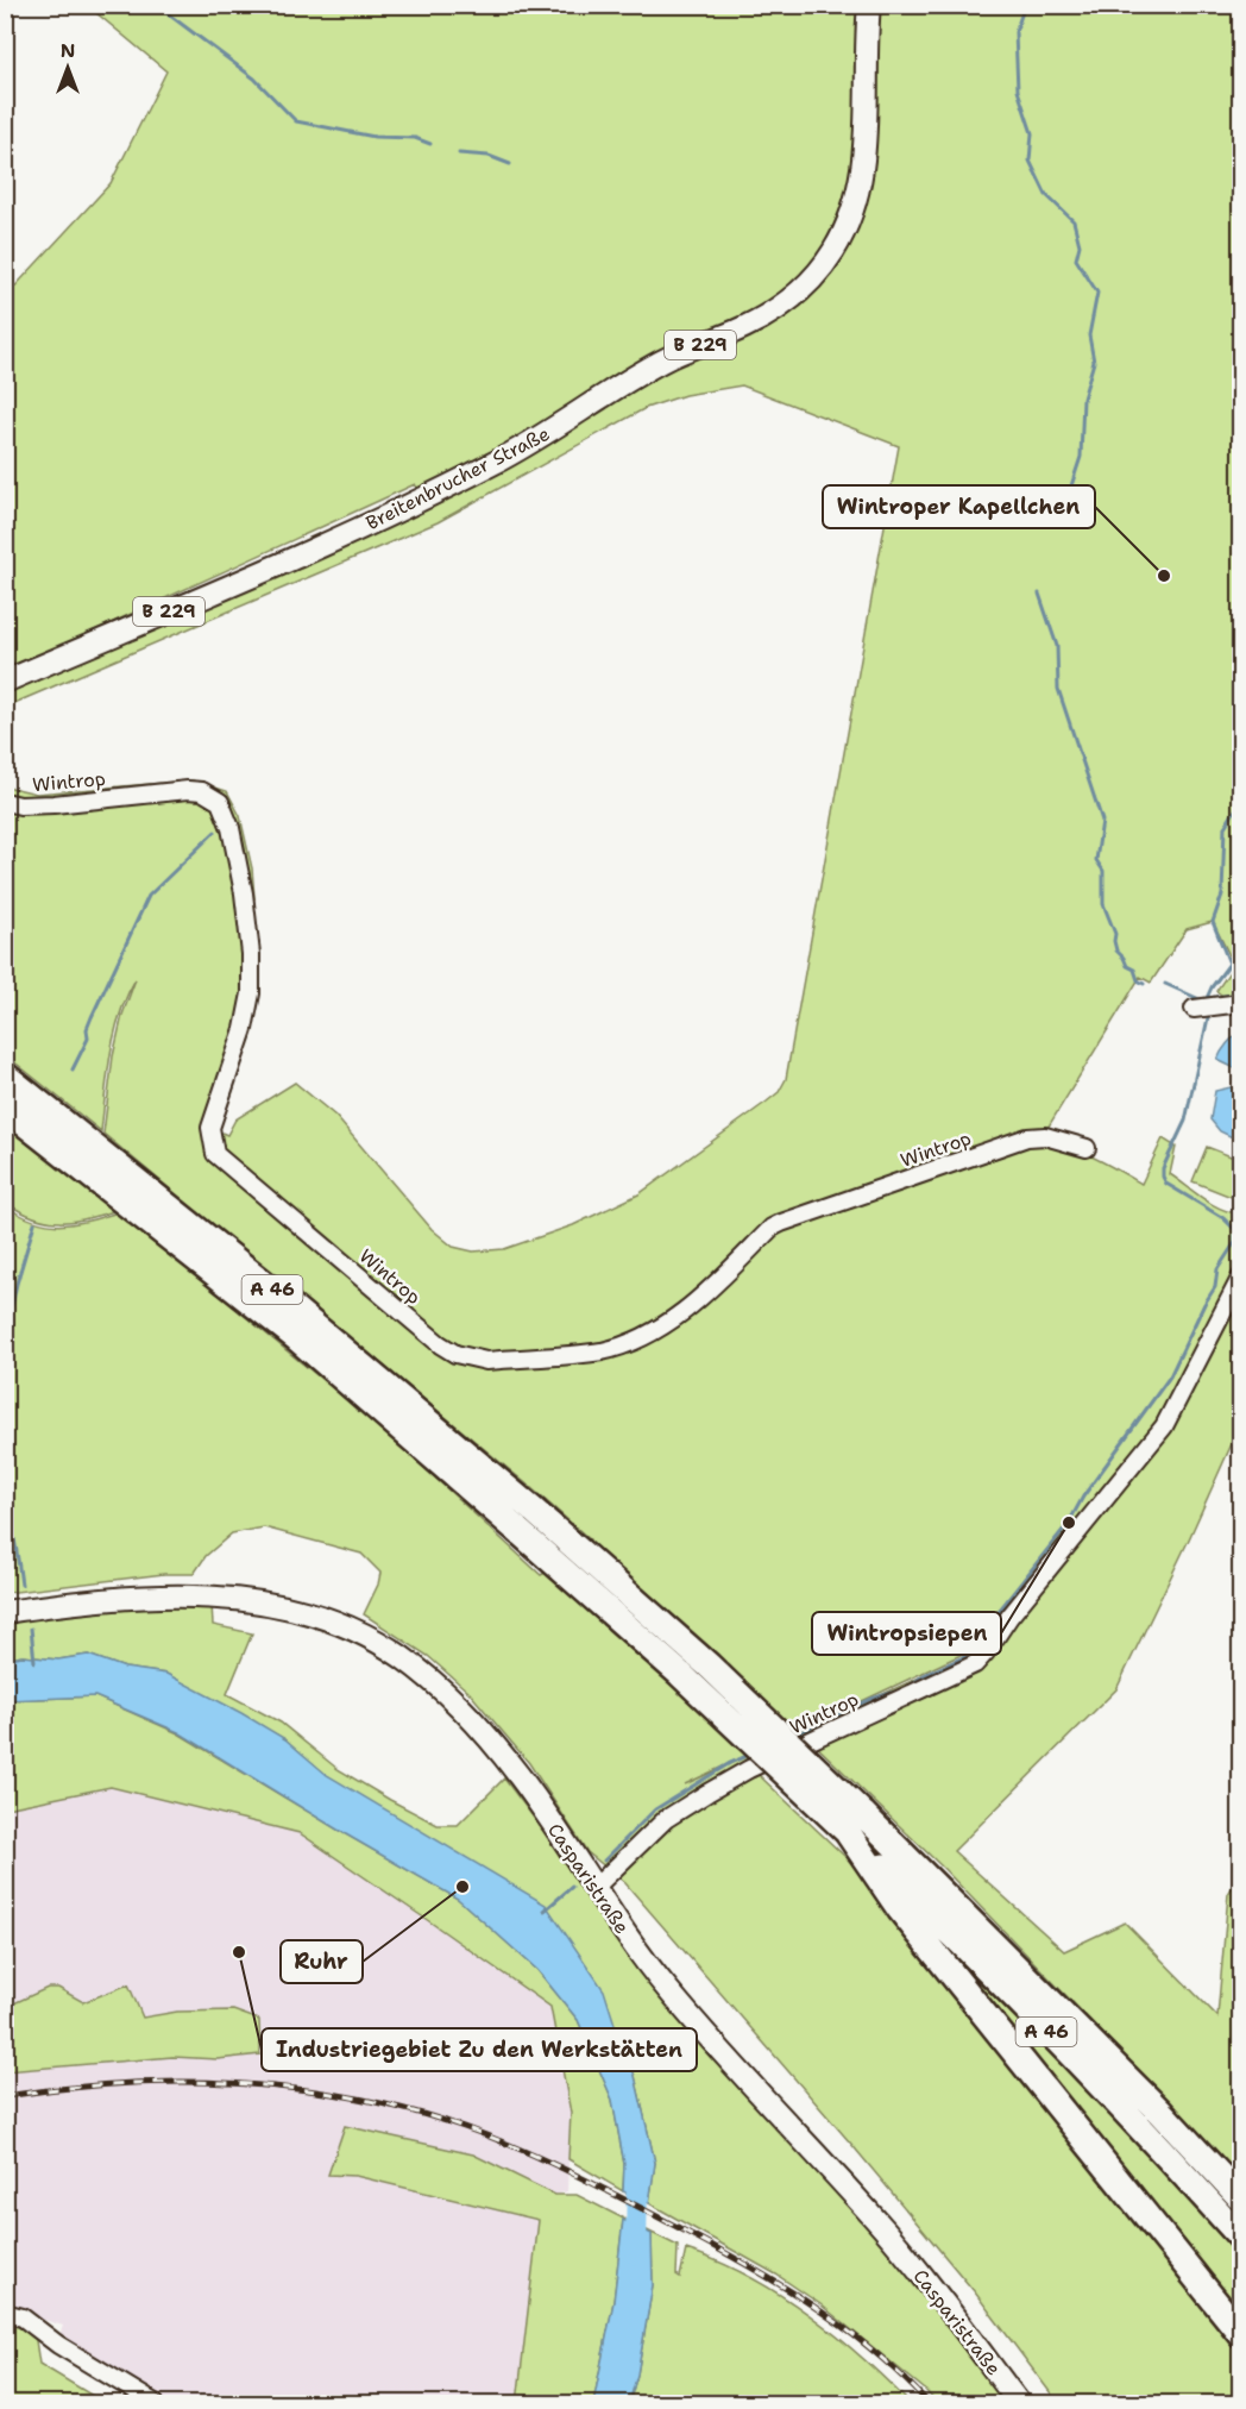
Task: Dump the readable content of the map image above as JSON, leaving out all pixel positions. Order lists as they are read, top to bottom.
{
  "streets": {
    "highway": ["A 46"],
    "main road": ["B 229", "Breitenbrucher Straße", "Casparistraße"],
    "street": ["Wintrop"]
  },
  "crossings": [
    ["Wintrop", "Casparistraße"]
  ],
  "places": [
    "Wintroper Kapellchen",
    "Wintropsiepen",
    "Ruhr",
    "Industriegebiet Zu den Werkstätten"
  ],
  "north": "top"
}
